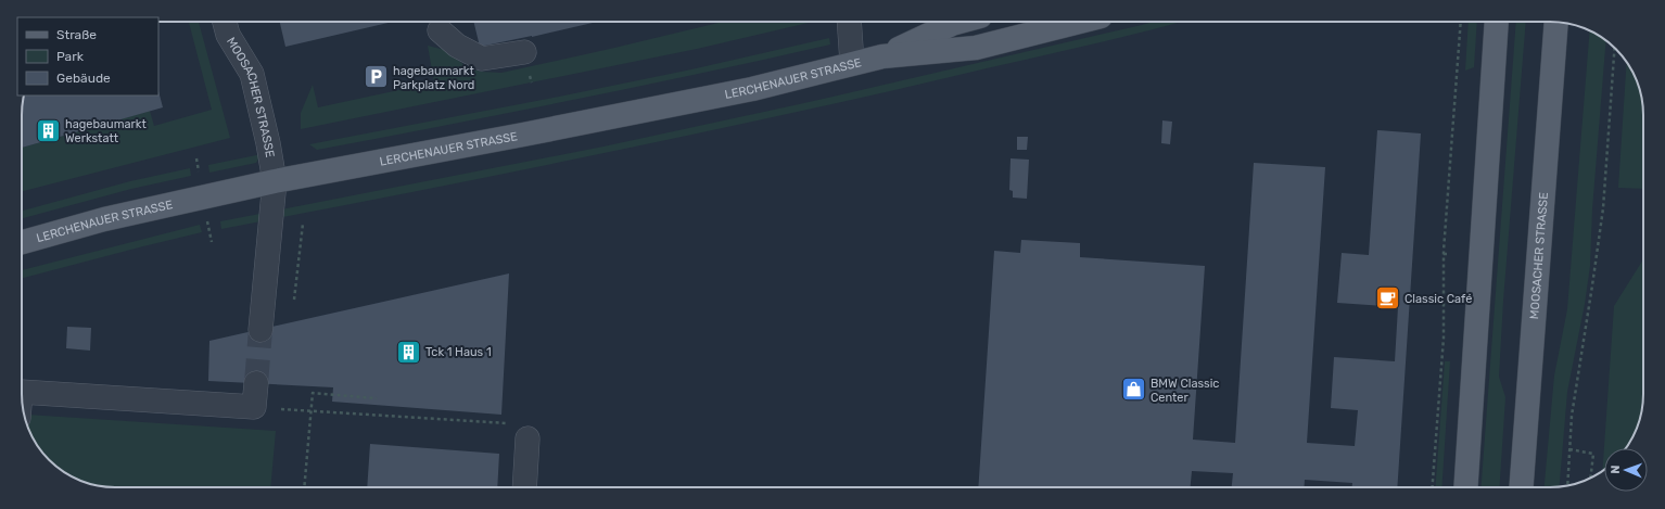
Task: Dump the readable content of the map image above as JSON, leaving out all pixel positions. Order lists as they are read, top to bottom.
{
  "streets": {
    "main road": ["LERCHENAUER STRASSE", "MOOSACHER STRASSE"]
  },
  "crossings": [
    ["LERCHENAUER STRASSE", "MOOSACHER STRASSE"]
  ],
  "places": {
    "parking": ["hagebaumarkt Parkplatz Nord"],
    "building": ["hagebaumarkt Werkstatt", "Tck 1 Haus 1"],
    "cafe": ["Classic Café"],
    "shop": ["BMW Classic Center"]
  },
  "legend": ["Straße", "Park", "Gebäude"],
  "north": "left"
}
